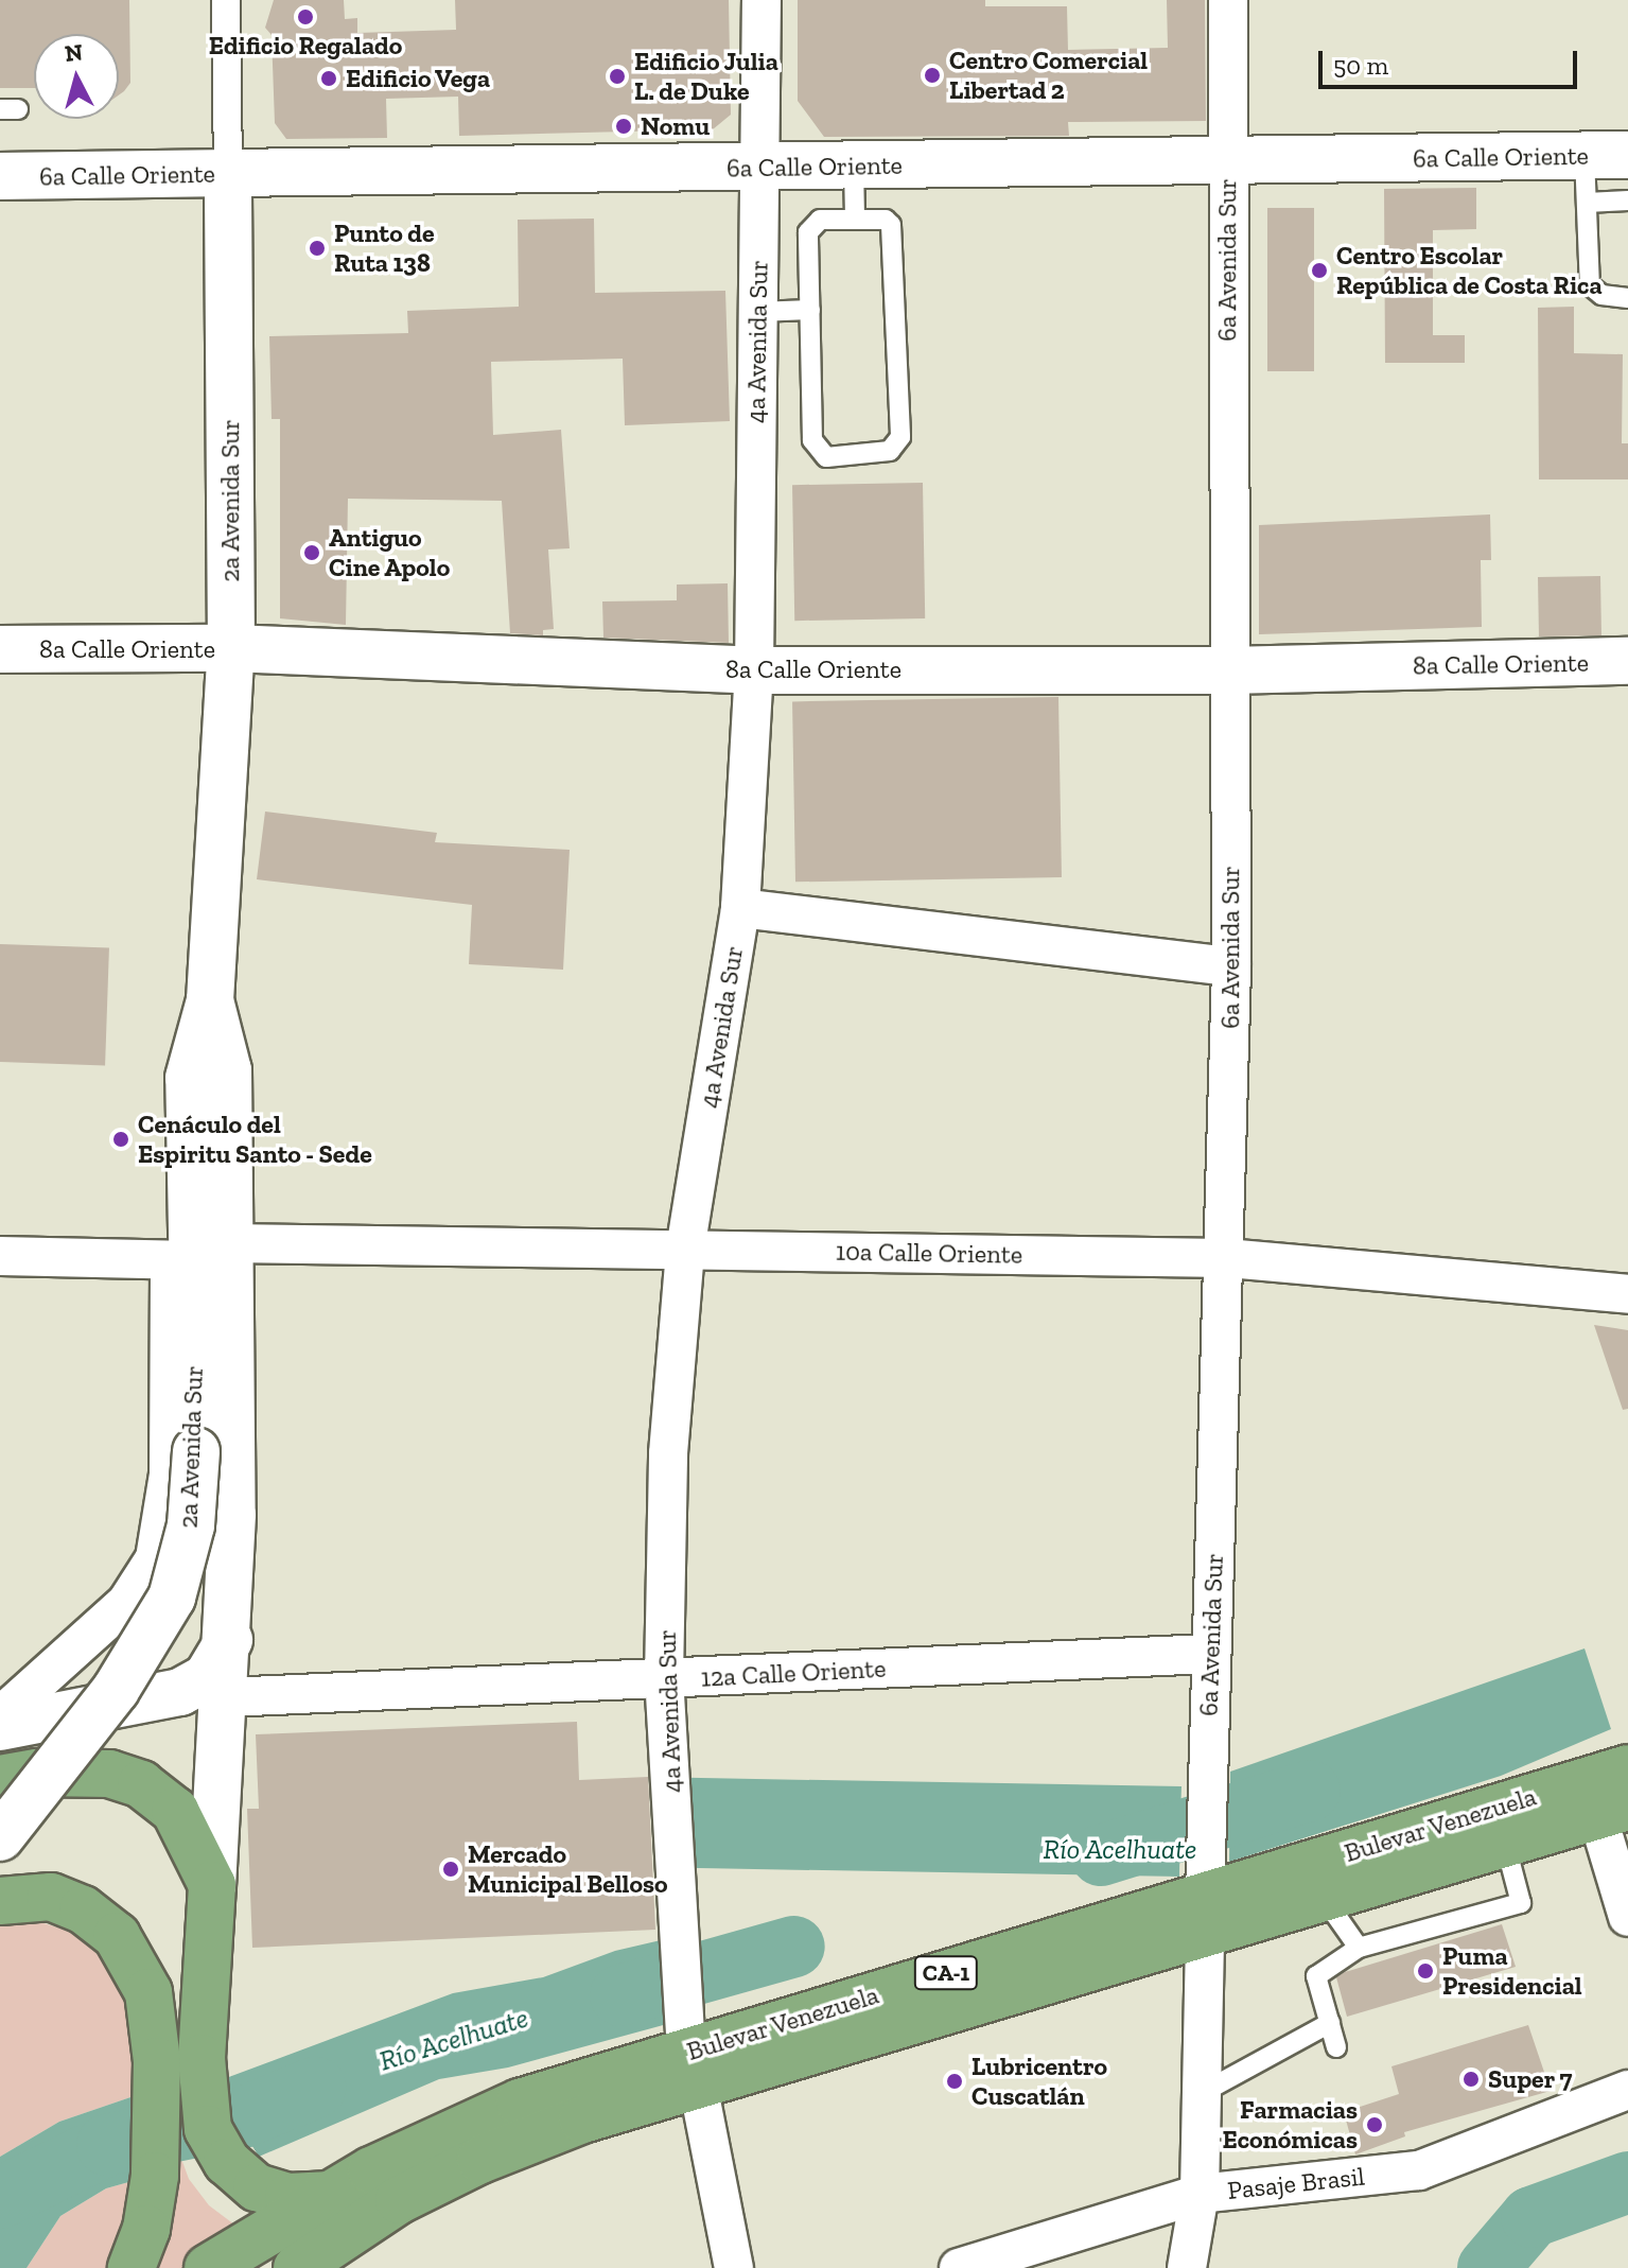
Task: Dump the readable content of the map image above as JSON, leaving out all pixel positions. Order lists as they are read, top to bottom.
{
  "streets": {
    "highway": ["Bulevar Venezuela", "CA-1"],
    "main road": ["6a Calle Oriente", "2a Avenida Sur", "8a Calle Oriente"],
    "street": [
      "6a Avenida Sur",
      "4a Avenida Sur",
      "10a Calle Oriente",
      "12a Calle Oriente",
      "Pasaje Brasil"
    ]
  },
  "crossings": [
    ["6a Calle Oriente", "6a Avenida Sur"],
    ["6a Calle Oriente", "4a Avenida Sur"],
    ["6a Calle Oriente", "2a Avenida Sur"],
    ["6a Avenida Sur", "8a Calle Oriente"],
    ["6a Avenida Sur", "10a Calle Oriente"],
    ["6a Avenida Sur", "12a Calle Oriente"],
    ["6a Avenida Sur", "Bulevar Venezuela"],
    ["6a Avenida Sur", "Pasaje Brasil"],
    ["4a Avenida Sur", "8a Calle Oriente"],
    ["4a Avenida Sur", "10a Calle Oriente"],
    ["4a Avenida Sur", "12a Calle Oriente"],
    ["4a Avenida Sur", "Bulevar Venezuela"],
    ["2a Avenida Sur", "8a Calle Oriente"],
    ["2a Avenida Sur", "10a Calle Oriente"],
    ["2a Avenida Sur", "12a Calle Oriente"]
  ],
  "water": ["Río Acelhuate"],
  "places": [
    "Edificio Regalado",
    "Centro Comercial Libertad 2",
    "Edificio Julia L. de Duke",
    "Edificio Vega",
    "Nomu",
    "Punto de Ruta 138",
    "Centro Escolar República de Costa Rica",
    "Antiguo Cine Apolo",
    "Cenáculo del Espiritu Santo - Sede",
    "Mercado Municipal Belloso",
    "Puma Presidencial",
    "Super 7",
    "Lubricentro Cuscatlán",
    "Farmacias Económicas"
  ],
  "scale_bar": "50 m",
  "north": "top"
}
